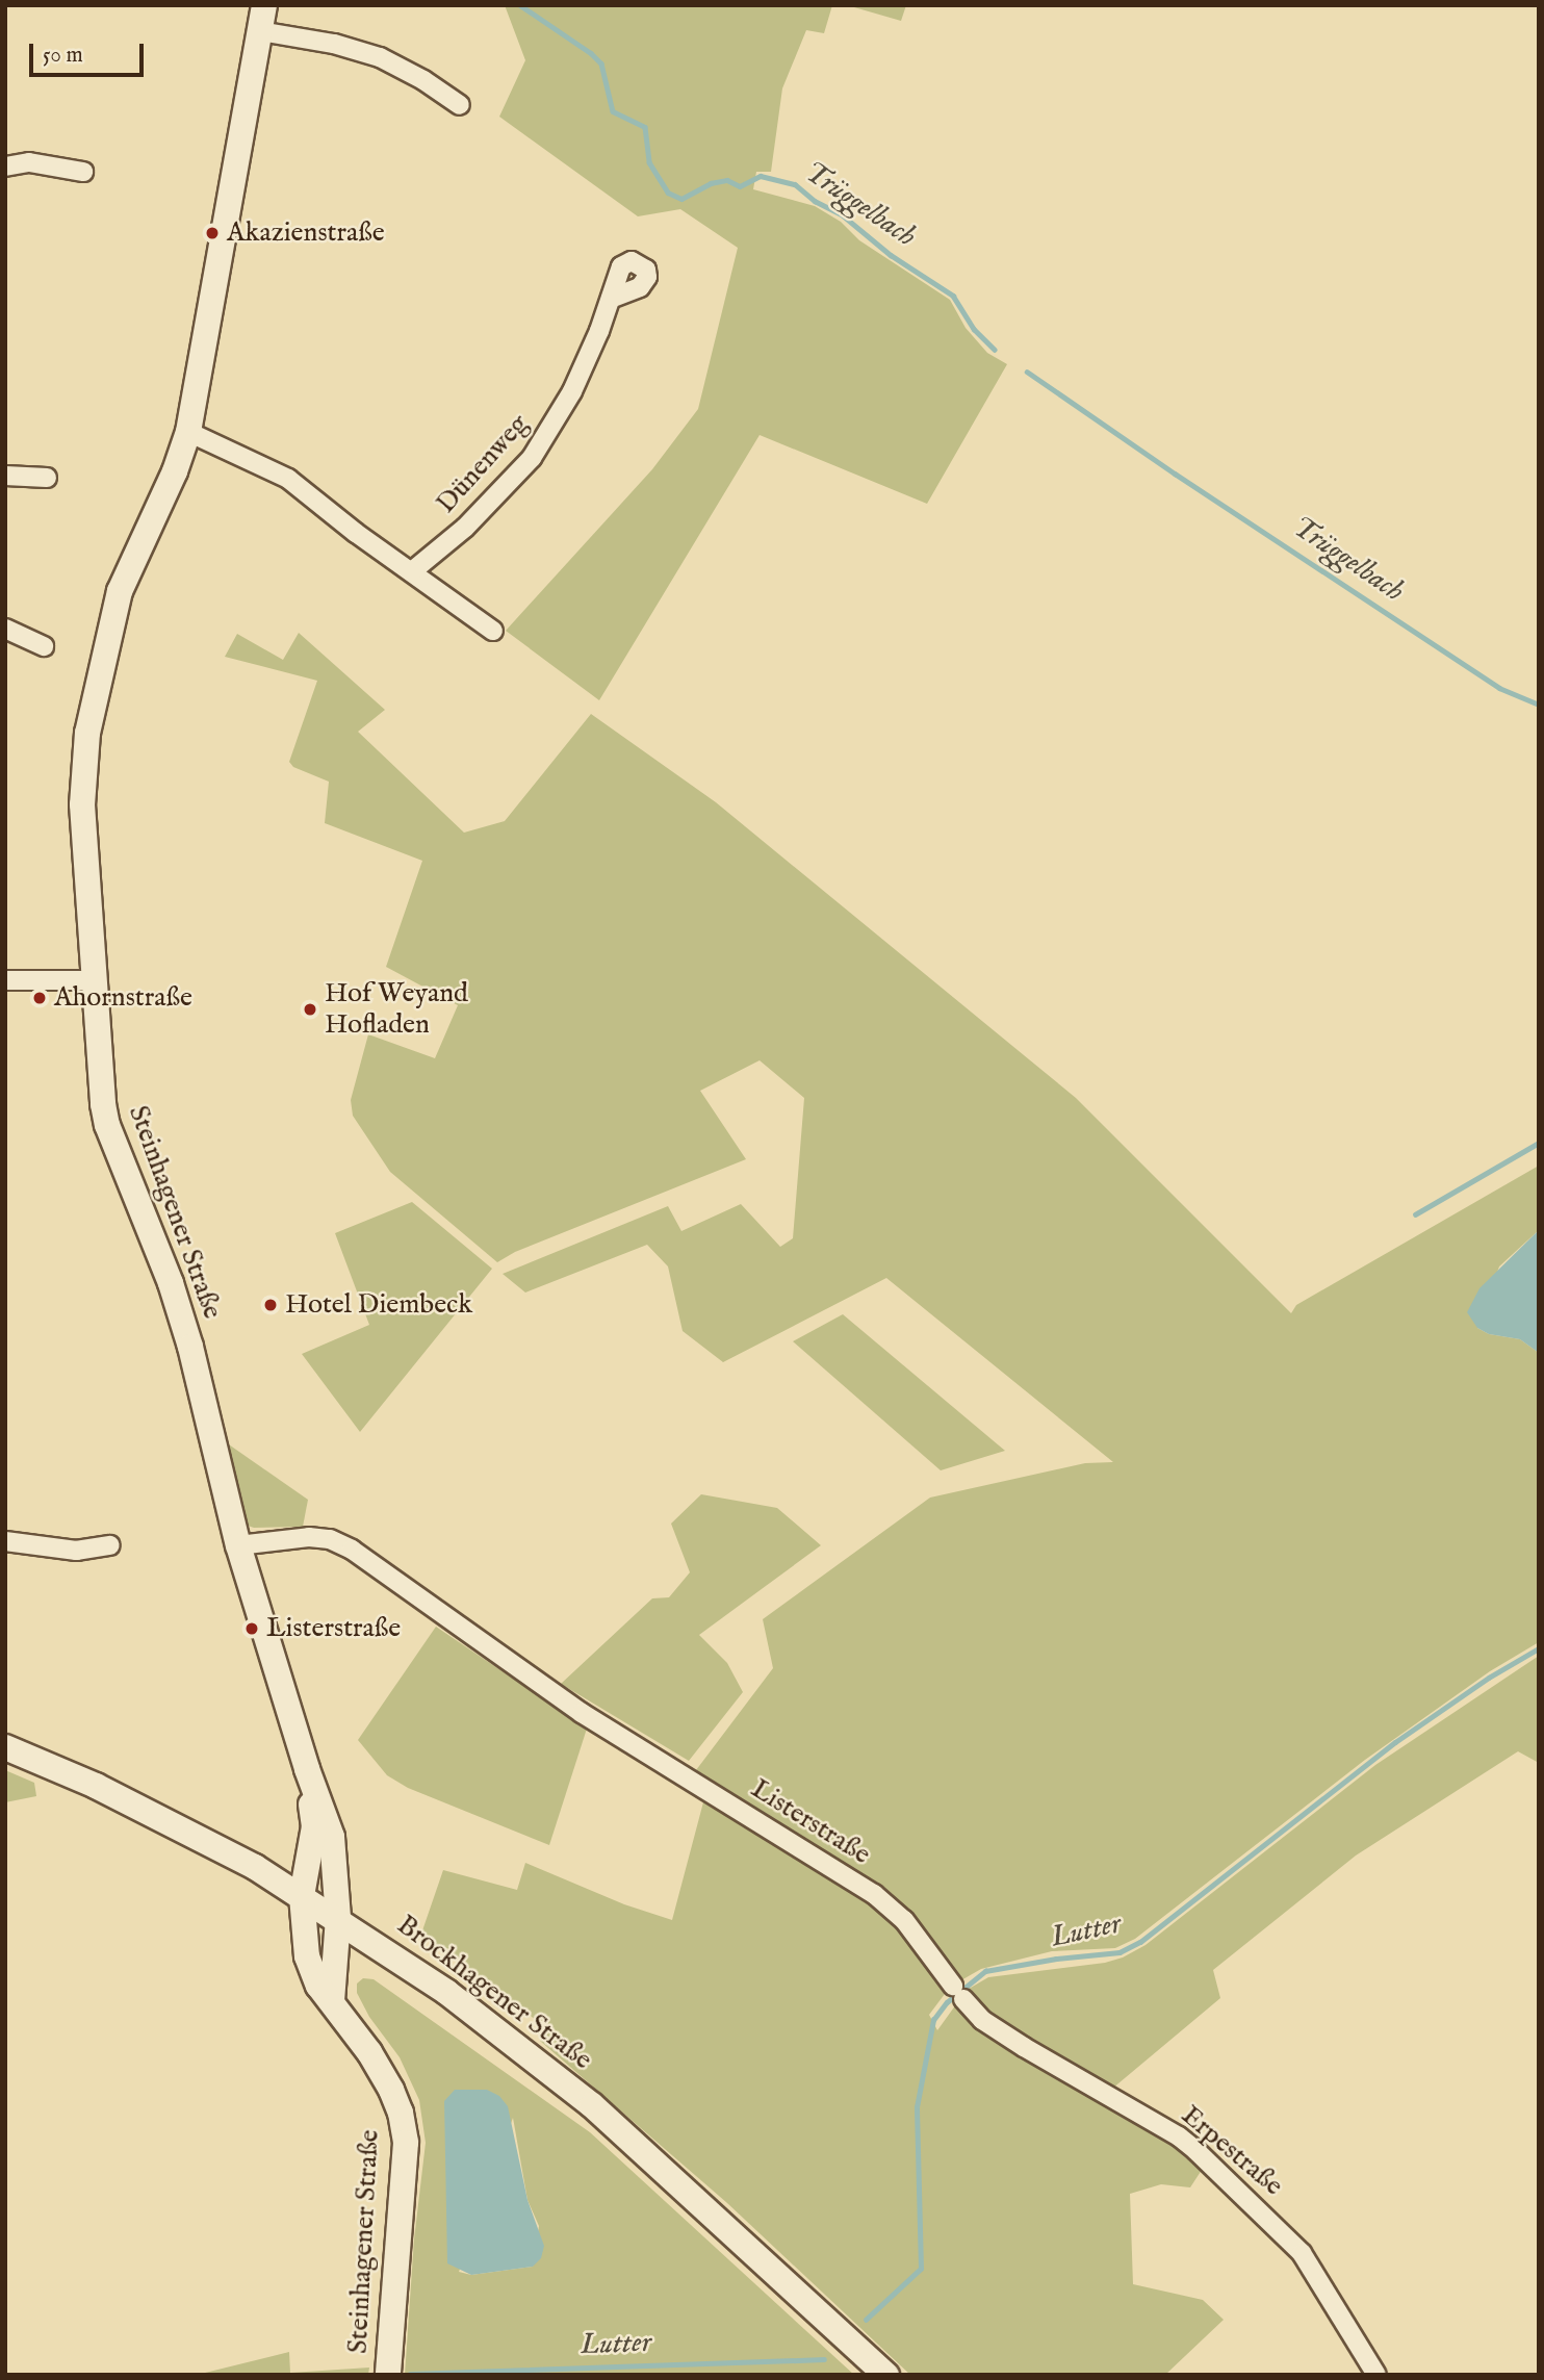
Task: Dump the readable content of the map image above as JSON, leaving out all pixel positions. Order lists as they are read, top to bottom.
{
  "streets": {
    "main road": ["Steinhagener Straße", "Brockhagener Straße"],
    "street": ["Dünenweg", "Listerstraße", "Erpestraße"]
  },
  "crossings": [
    ["Steinhagener Straße", "Listerstraße"],
    ["Steinhagener Straße", "Brockhagener Straße"],
    ["Listerstraße", "Erpestraße"]
  ],
  "water": ["Trüggelbach", "Lutter"],
  "places": [
    "Akazienstraße",
    "Ahornstraße",
    "Hof Weyand Hofladen",
    "Hotel Diembeck",
    "Listerstraße"
  ],
  "scale_bar": "50 m"
}
